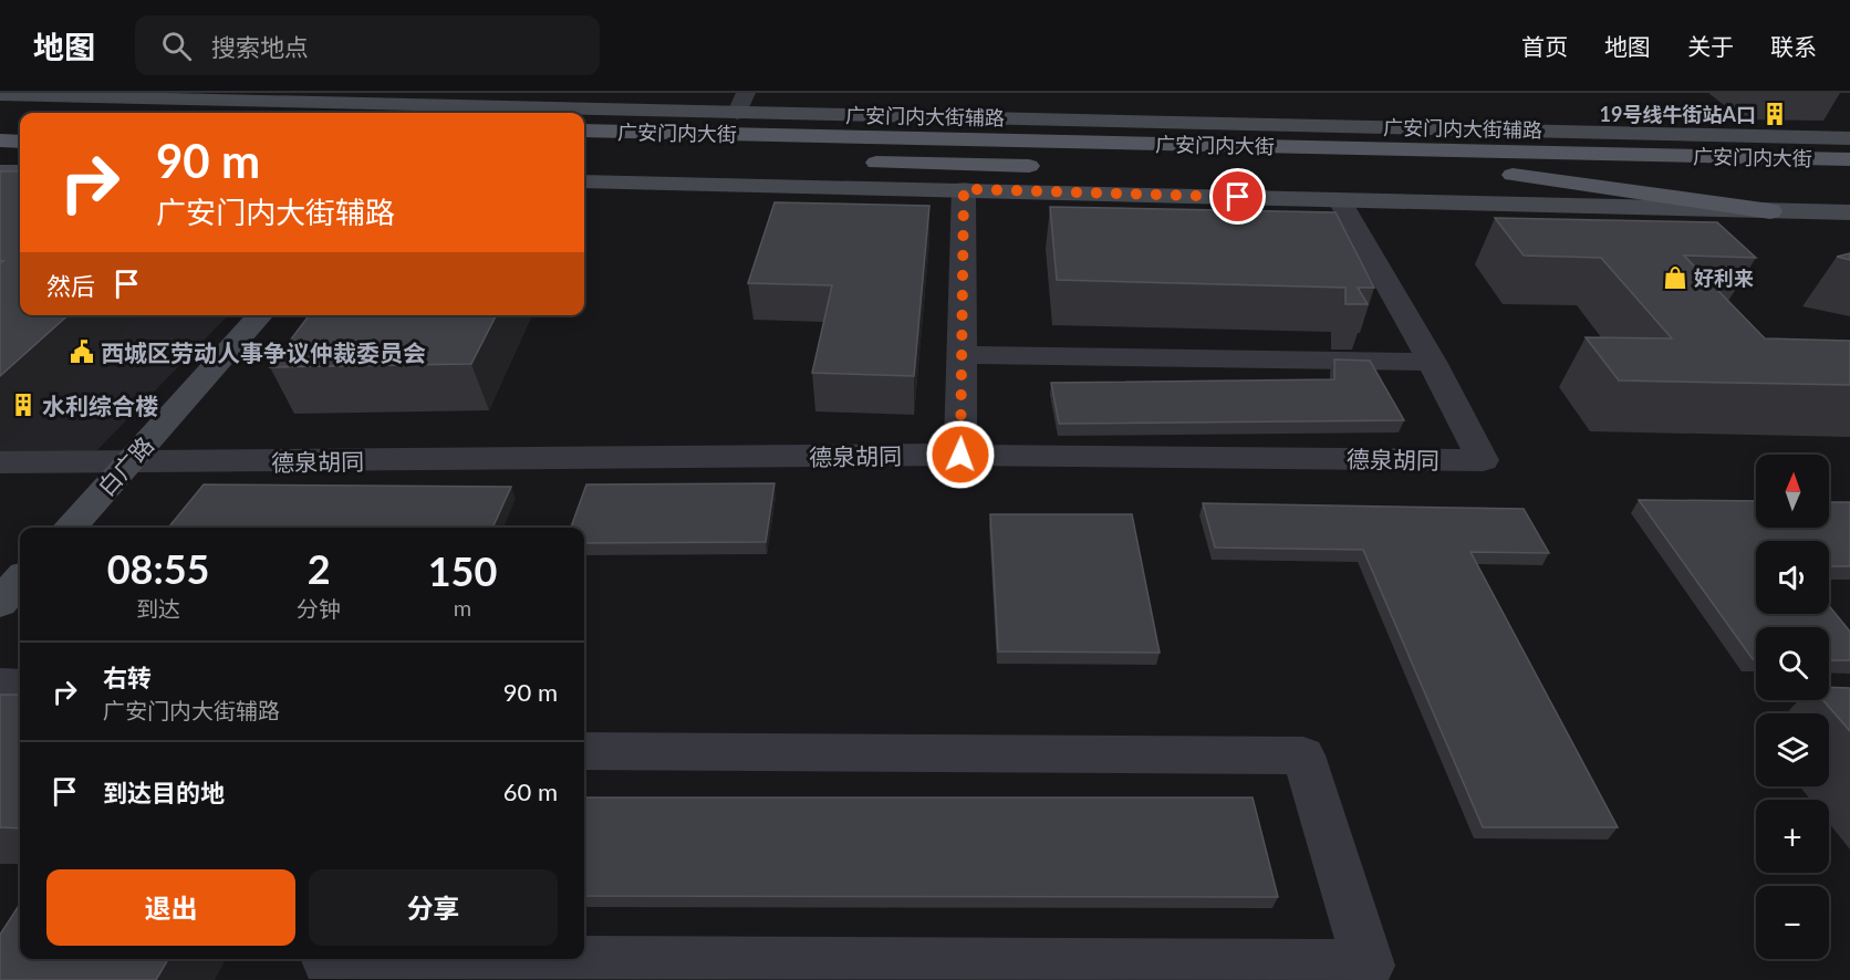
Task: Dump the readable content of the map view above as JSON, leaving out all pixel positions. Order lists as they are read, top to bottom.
{
  "streets": {
    "main road": ["广安门内大街"],
    "street": ["广安门内大街辅路", "德泉胡同", "白广路"]
  },
  "crossings": [
    ["德泉胡同", "白广路"]
  ],
  "places": {
    "building": ["19号线牛街站A口", "水利综合楼"],
    "shop": ["好利来"],
    "public building": ["西城区劳动人事争议仲裁委员会"]
  },
  "north": "top",
  "page": {
    "header": "地图",
    "search": "搜索地点",
    "nav": [
      "首页",
      "地图",
      "关于",
      "联系"
    ],
    "turn": ["90 m", "广安门内大街辅路"],
    "then": "然后",
    "map_buttons": ["+", "−"],
    "eta": [
      "08:55",
      "到达",
      "2",
      "分钟",
      "150",
      "m"
    ],
    "list": [
      {
        "name": "右转",
        "note": "广安门内大街辅路",
        "value": "90 m"
      },
      {
        "name": "到达目的地",
        "value": "60 m"
      }
    ],
    "buttons": ["退出", "分享"]
  }
}
